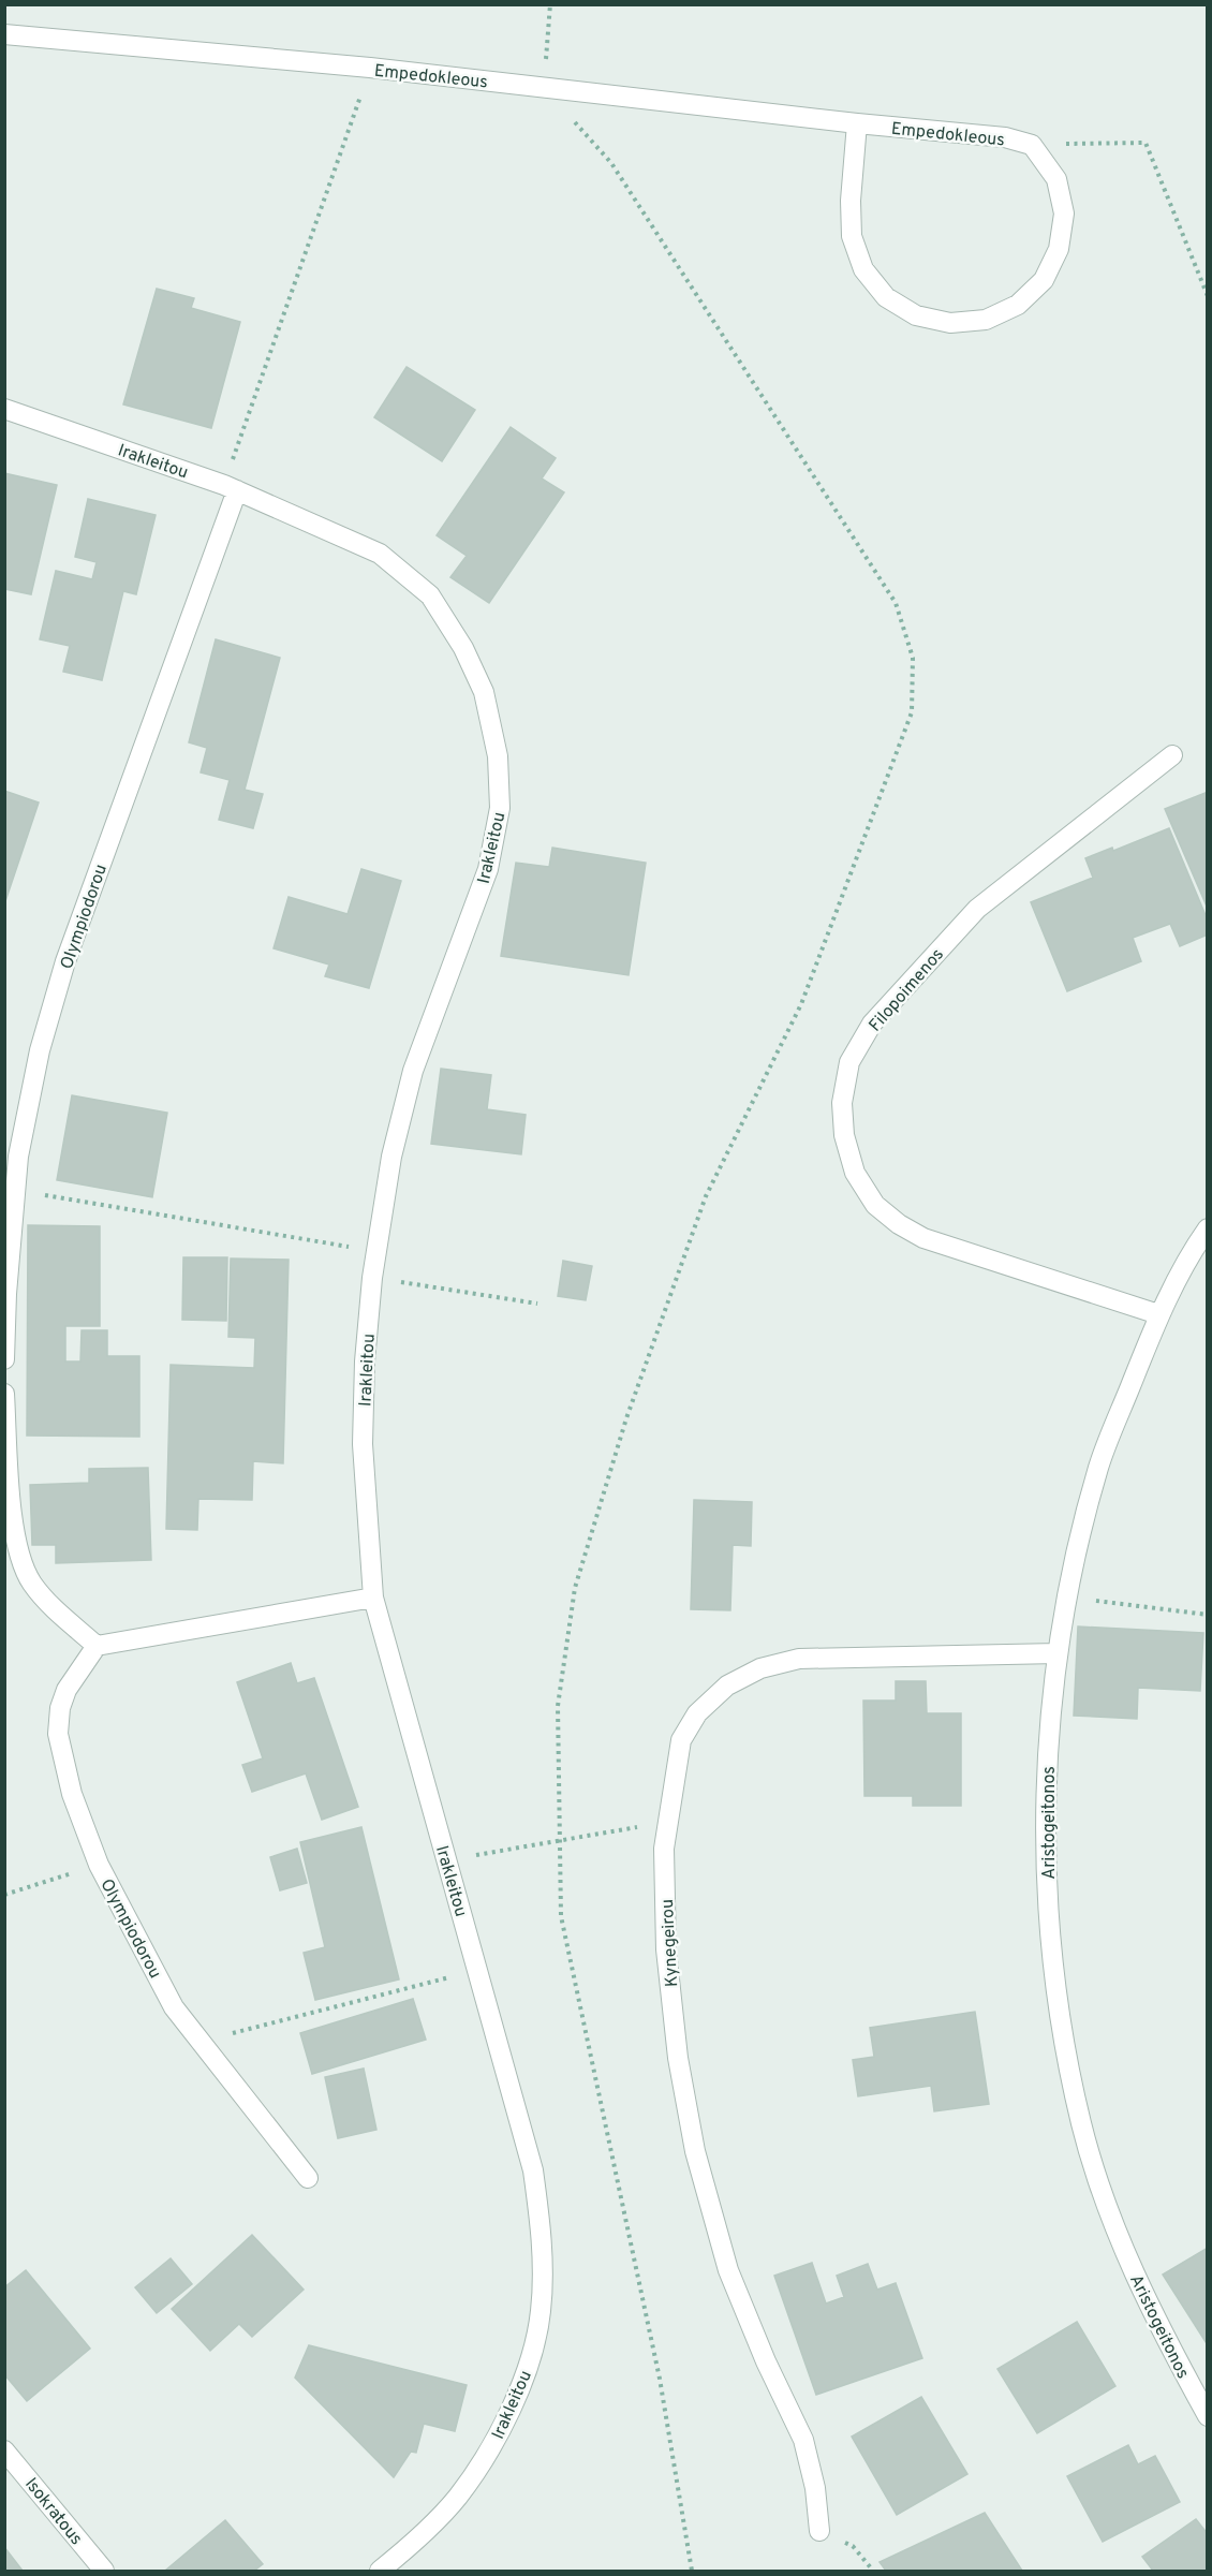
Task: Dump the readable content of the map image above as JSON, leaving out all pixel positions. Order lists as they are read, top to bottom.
{
  "streets": {
    "street": [
      "Empedokleous",
      "Irakleitou",
      "Olympiodorou",
      "Filopoimenos",
      "Aristogeitonos",
      "Kynegeirou",
      "Isokratous"
    ]
  },
  "crossings": [
    ["Irakleitou", "Olympiodorou"],
    ["Filopoimenos", "Aristogeitonos"],
    ["Aristogeitonos", "Kynegeirou"]
  ]
}
